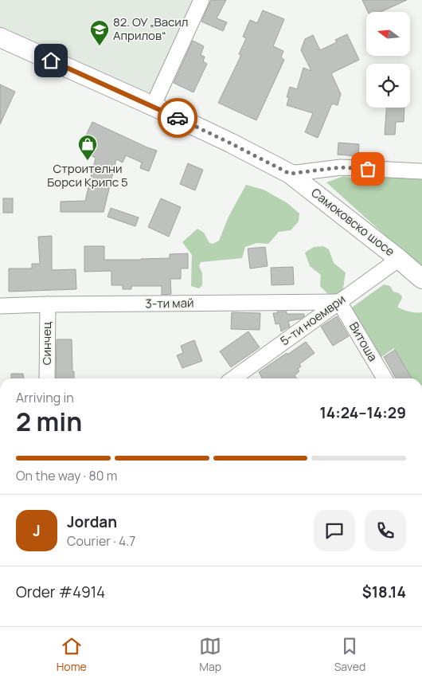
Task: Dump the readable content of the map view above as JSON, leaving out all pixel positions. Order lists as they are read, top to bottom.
{
  "streets": {
    "main road": ["Самоковско шосе"],
    "street": [
      "3-ти май",
      "5-ти ноември",
      "Витоша",
      "Синчец"
    ]
  },
  "crossings": [
    ["Самоковско шосе", "5-ти ноември"],
    ["3-ти май", "5-ти ноември"],
    ["3-ти май", "Витоша"],
    ["3-ти май", "Синчец"],
    ["5-ти ноември", "Витоша"]
  ],
  "places": {
    "school or university": ["82. ОУ „Васил Априлов“"],
    "shop": ["Строителни Борси Крипс 5"]
  },
  "north": "left",
  "page": {
    "heading": ["2 min", "Arriving in", "14:24–14:29"],
    "panel": [
      "Jordan",
      "Courier · 4.7",
      "Order #4914",
      "$18.14"
    ],
    "bar": "On the way · 80 m",
    "round": "J",
    "tabs": ["Home", "Map", "Saved"]
  }
}
